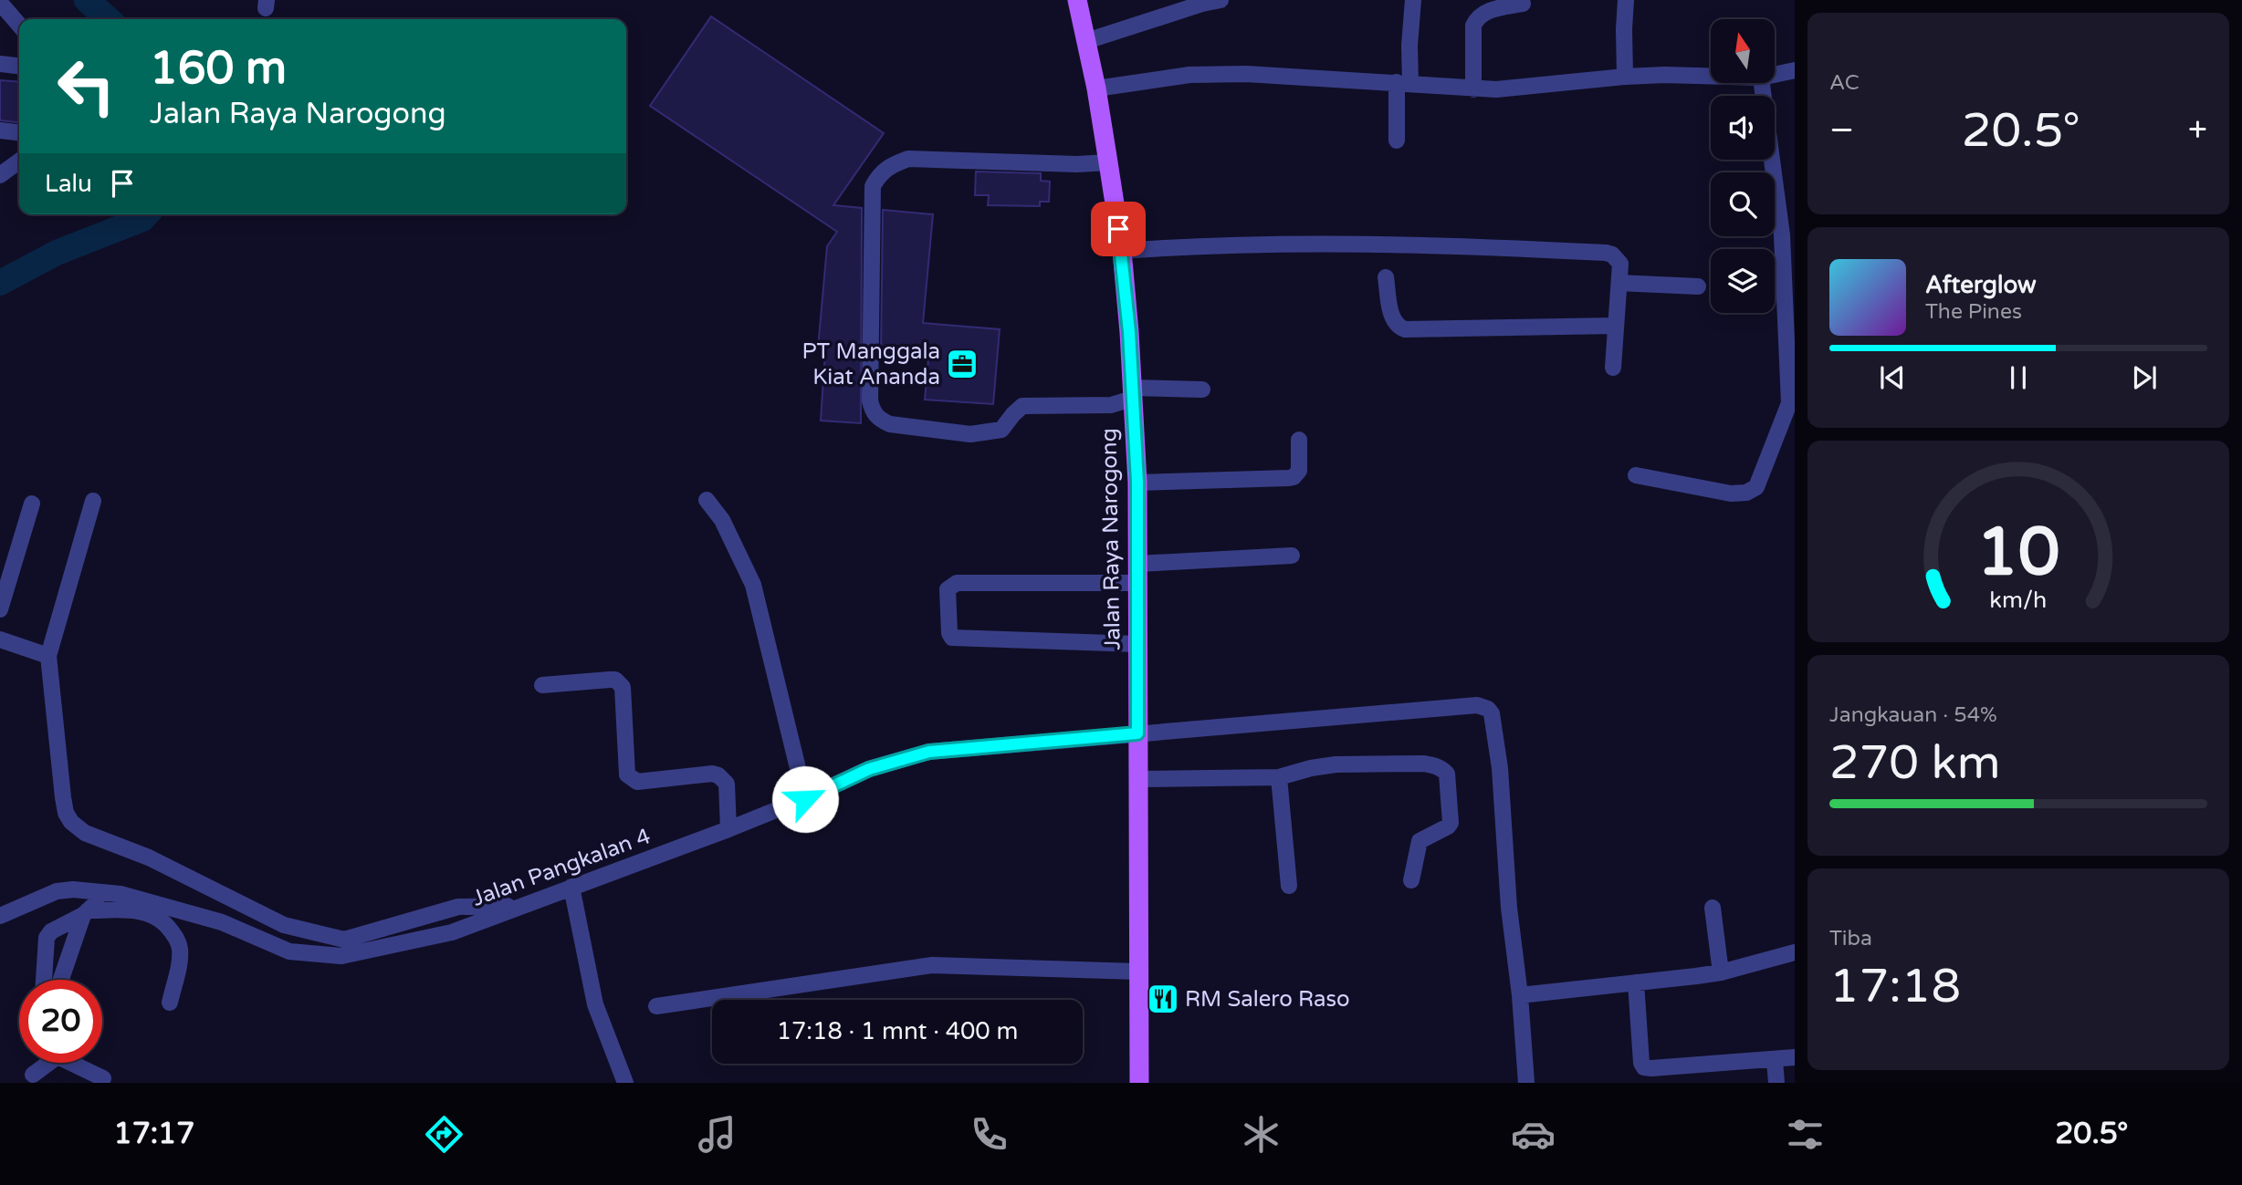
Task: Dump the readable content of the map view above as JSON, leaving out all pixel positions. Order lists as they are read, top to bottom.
{
  "streets": {
    "main road": ["Jalan Raya Narogong"],
    "street": ["Jalan Pangkalan 4"]
  },
  "crossings": [
    ["Jalan Raya Narogong", "Jalan Pangkalan 4"]
  ],
  "places": {
    "office": ["PT Manggala Kiat Ananda"],
    "restaurant": ["RM Salero Raso"]
  },
  "north": "top",
  "page": {
    "tile": [
      "AC",
      ["Jangkauan · 54%", "270 km"],
      ["Tiba", "17:18"]
    ],
    "turn": ["160 m", "Jalan Raya Narogong"],
    "heat": ["−", "20.5°", "+"],
    "then": "Lalu",
    "song": ["Afterglow", "The Pines"],
    "limit": "20",
    "trip": "17:18 · 1 mnt · 400 m",
    "tabs": ["17:17", "20.5°"],
    "gauge": ["10", "km/h"]
  }
}
